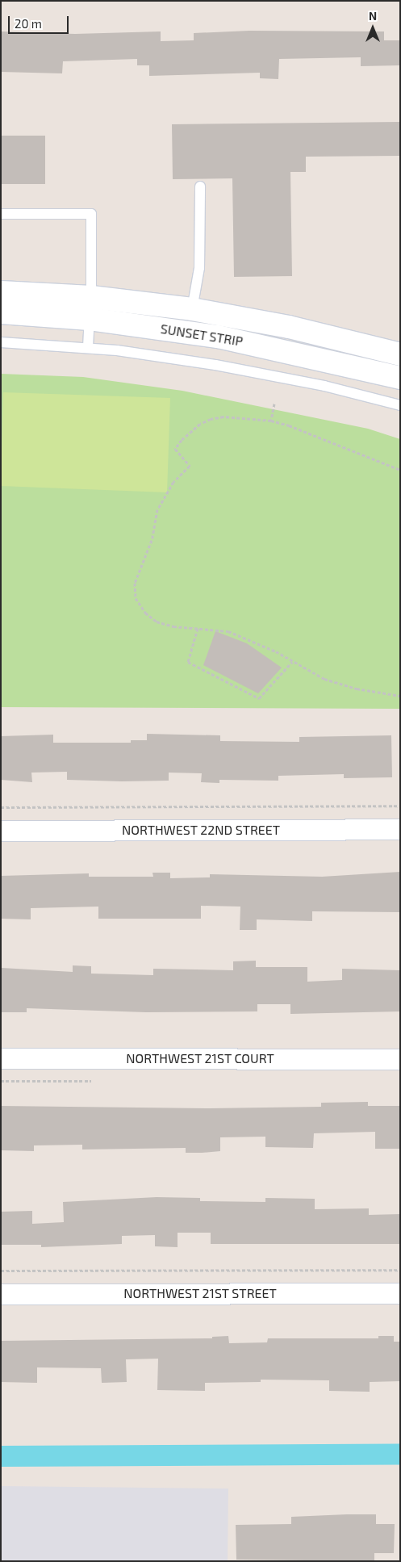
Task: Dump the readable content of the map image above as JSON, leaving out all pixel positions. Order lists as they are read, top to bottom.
{
  "streets": {
    "street": [
      "SUNSET STRIP",
      "NORTHWEST 22ND STREET",
      "NORTHWEST 21ST COURT",
      "NORTHWEST 21ST STREET"
    ]
  },
  "scale_bar": "20 m",
  "north": "top"
}
